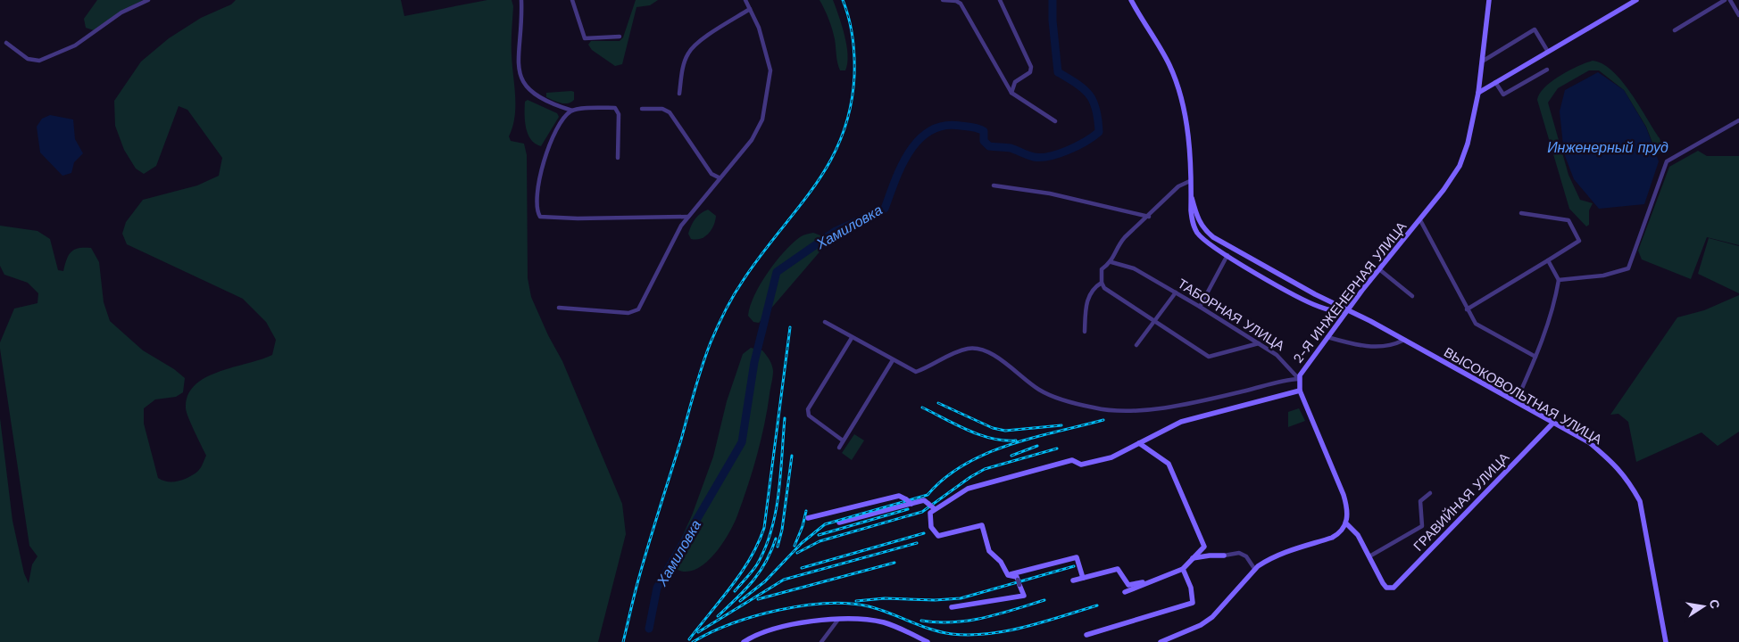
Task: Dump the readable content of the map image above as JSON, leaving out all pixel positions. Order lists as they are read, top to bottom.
{
  "streets": {
    "street": [
      "2-Я ИНЖЕНЕРНАЯ УЛИЦА",
      "ТАБОРНАЯ УЛИЦА",
      "ВЫСОКОВОЛЬТНАЯ УЛИЦА",
      "ГРАВИЙНАЯ УЛИЦА"
    ]
  },
  "crossings": [
    ["2-Я ИНЖЕНЕРНАЯ УЛИЦА", "ТАБОРНАЯ УЛИЦА"],
    ["2-Я ИНЖЕНЕРНАЯ УЛИЦА", "ВЫСОКОВОЛЬТНАЯ УЛИЦА"],
    ["ВЫСОКОВОЛЬТНАЯ УЛИЦА", "ГРАВИЙНАЯ УЛИЦА"]
  ],
  "water": ["Инженерный пруд", "Хамиловка"],
  "north": "right"
}
